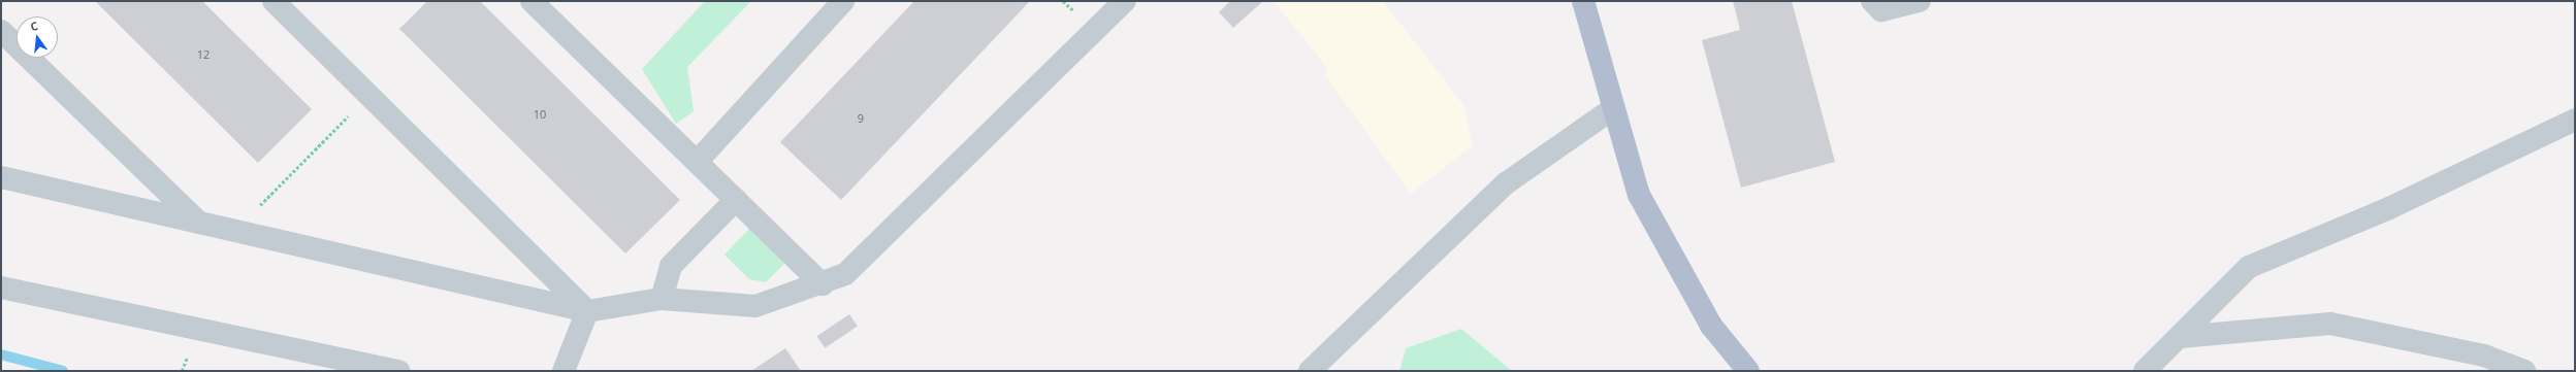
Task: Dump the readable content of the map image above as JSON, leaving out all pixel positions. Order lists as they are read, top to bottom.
{
  "house_numbers": ["12", "10", "9"],
  "north": "top"
}
